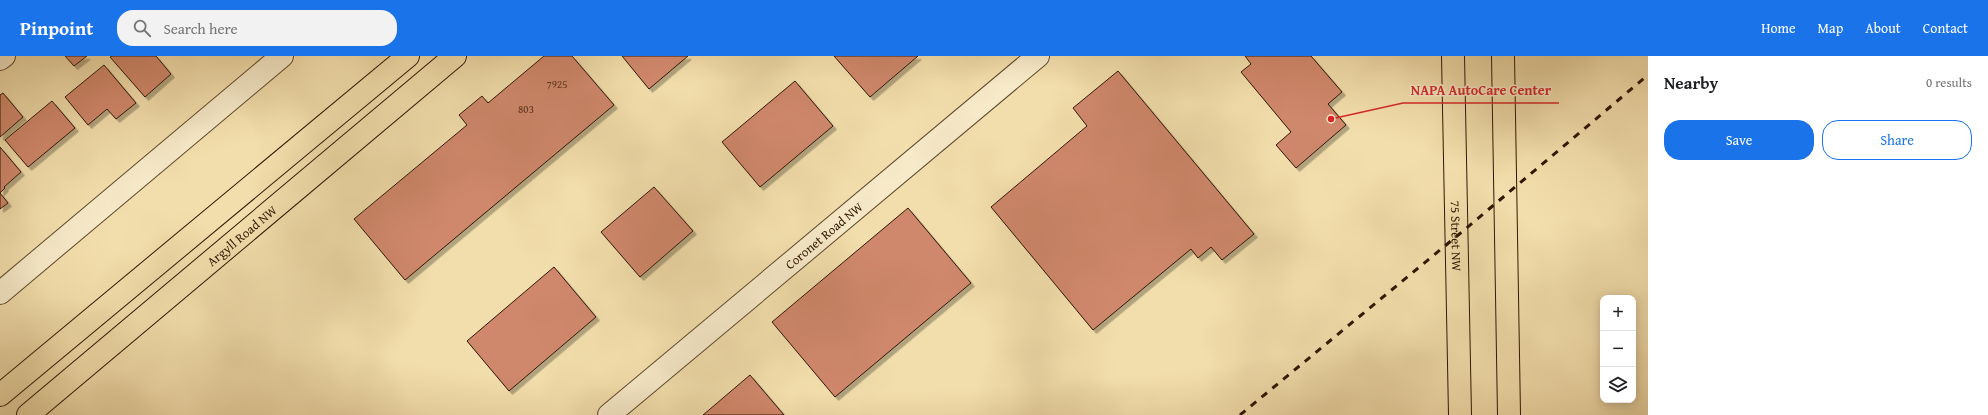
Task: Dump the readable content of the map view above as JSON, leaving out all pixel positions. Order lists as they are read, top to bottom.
{
  "streets": {
    "main road": ["75 Street NW", "Argyll Road NW"],
    "street": ["Coronet Road NW"]
  },
  "places": ["NAPA AutoCare Center"],
  "house_numbers": ["7925", "803"],
  "page": {
    "header": "Pinpoint",
    "search": "Search here",
    "nav": [
      "Home",
      "Map",
      "About",
      "Contact"
    ],
    "heading": ["Nearby", "0 results"],
    "buttons": ["Save", "Share"],
    "map_buttons": ["+", "−"]
  }
}
